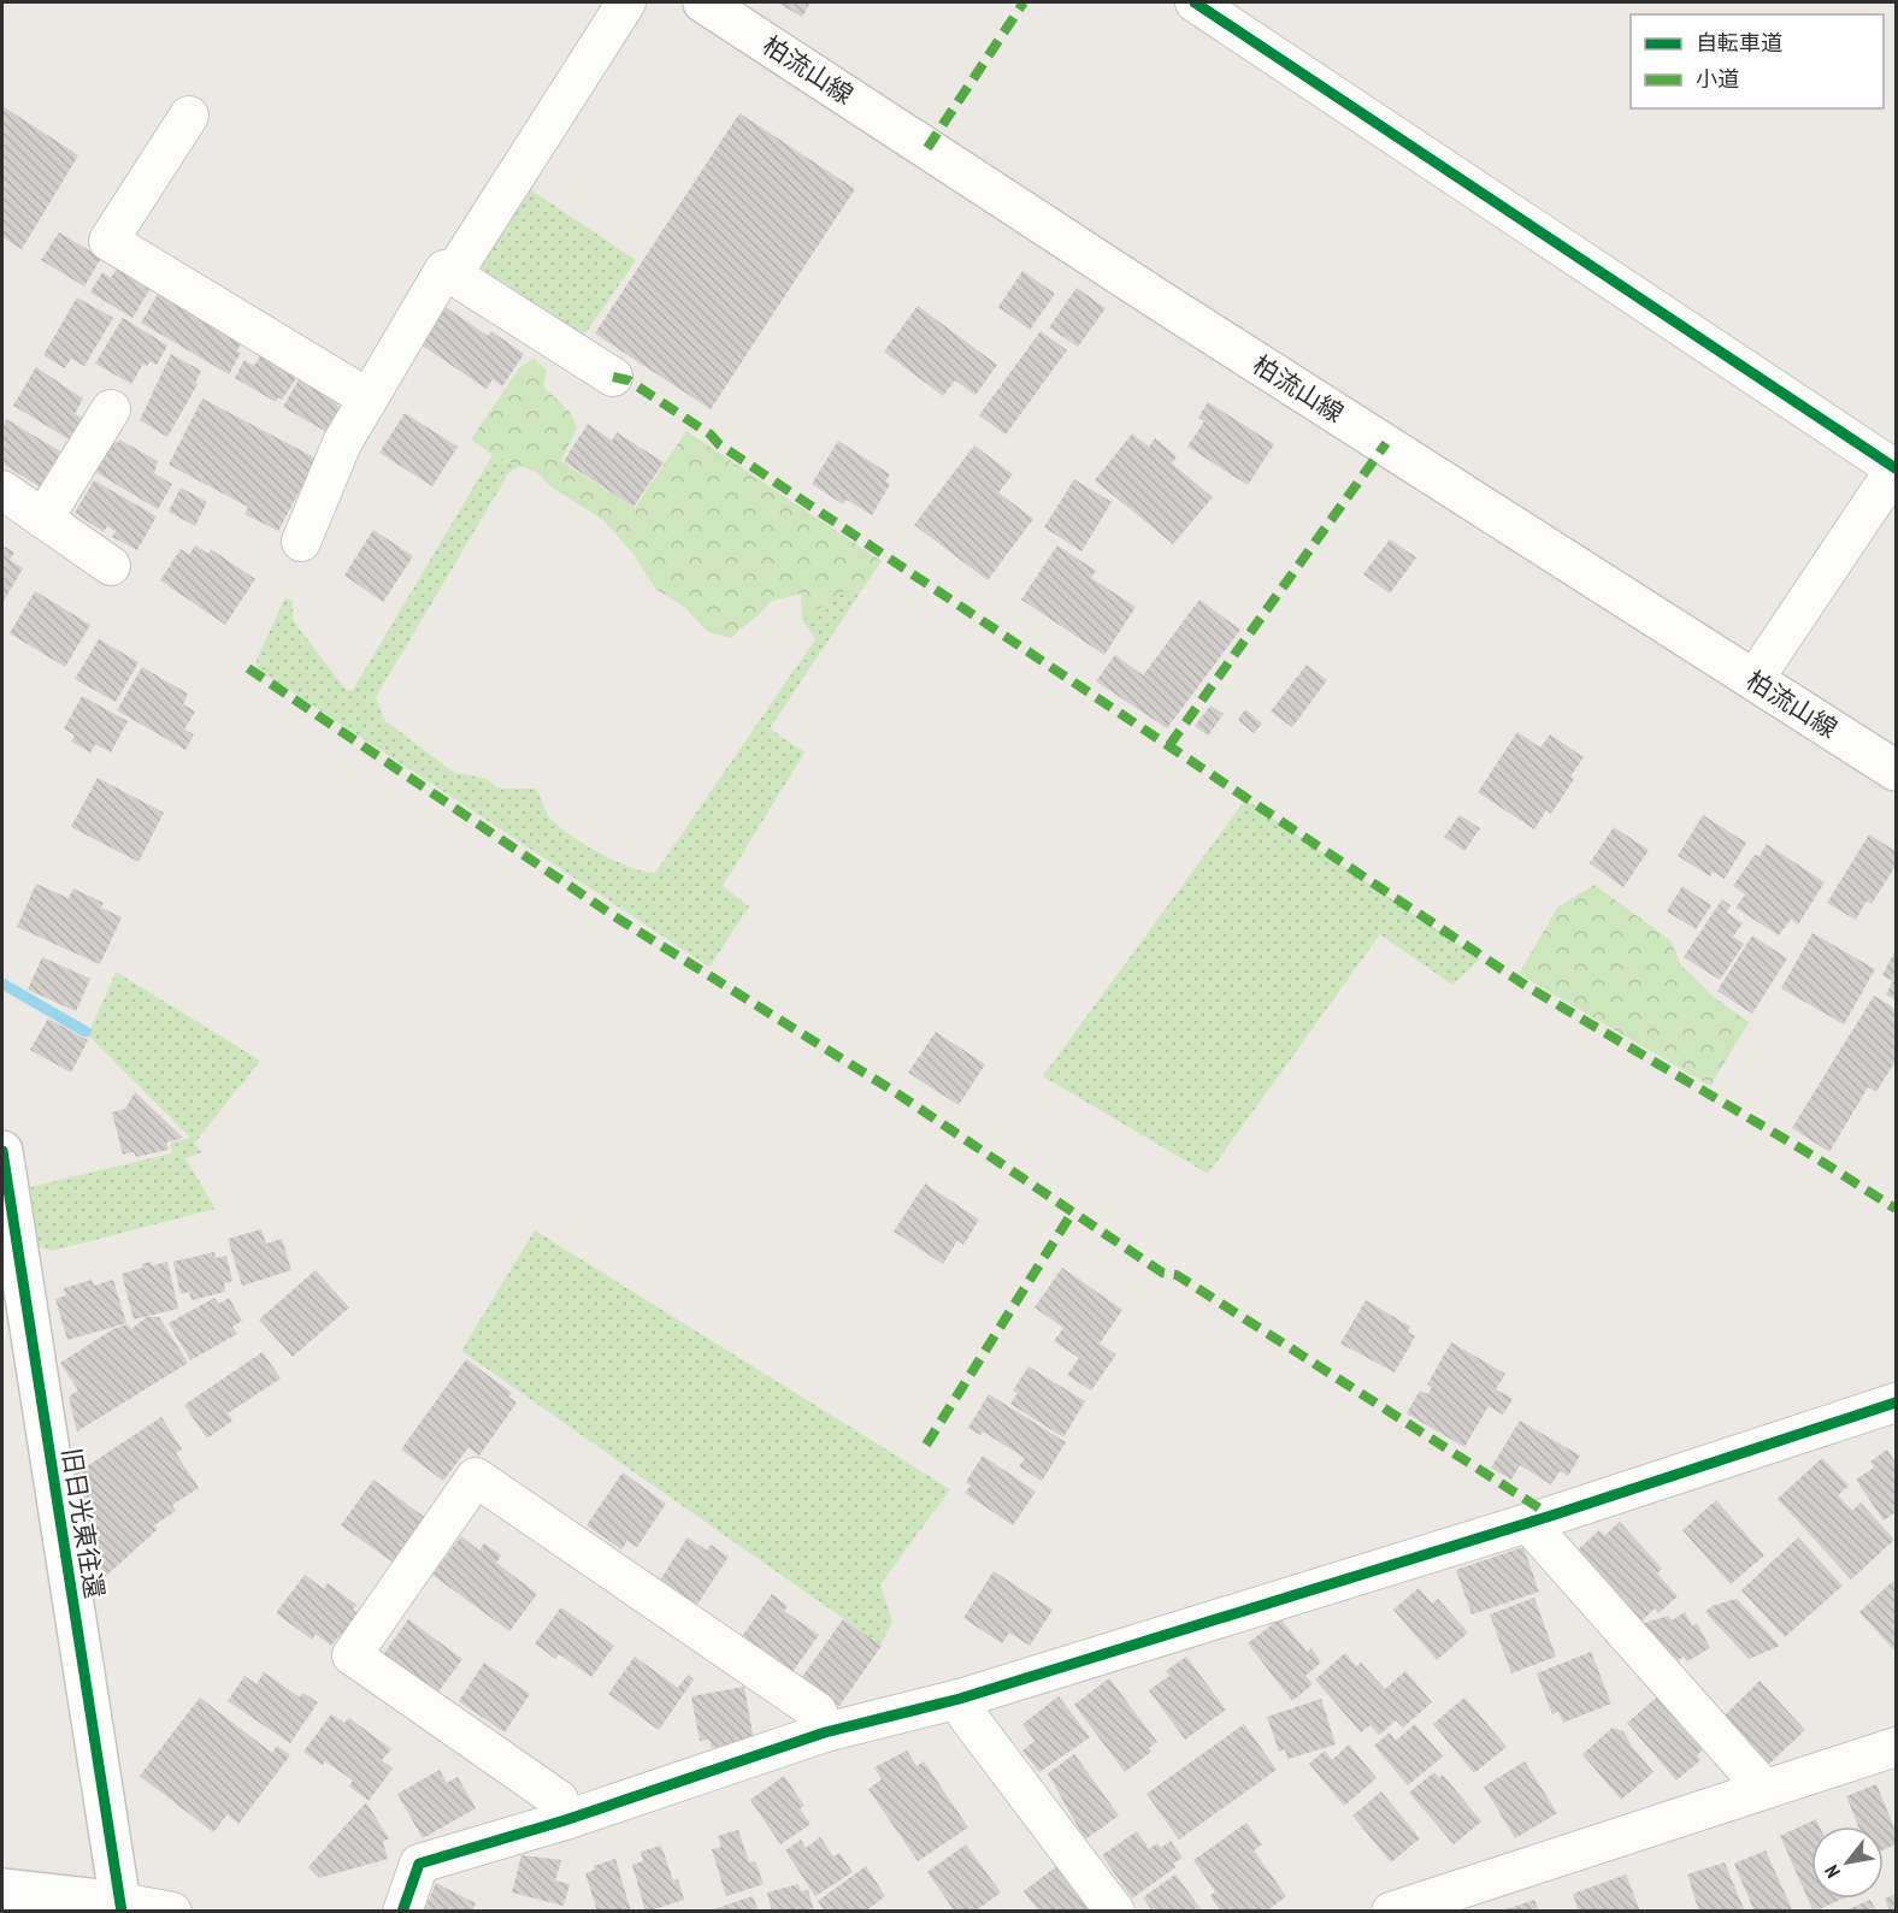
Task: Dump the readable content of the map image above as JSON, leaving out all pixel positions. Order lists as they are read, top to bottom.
{
  "streets": {
    "main road": ["柏流山線", "旧日光東往還"]
  },
  "legend": ["自転車道", "小道"],
  "north": "bottom left"
}
